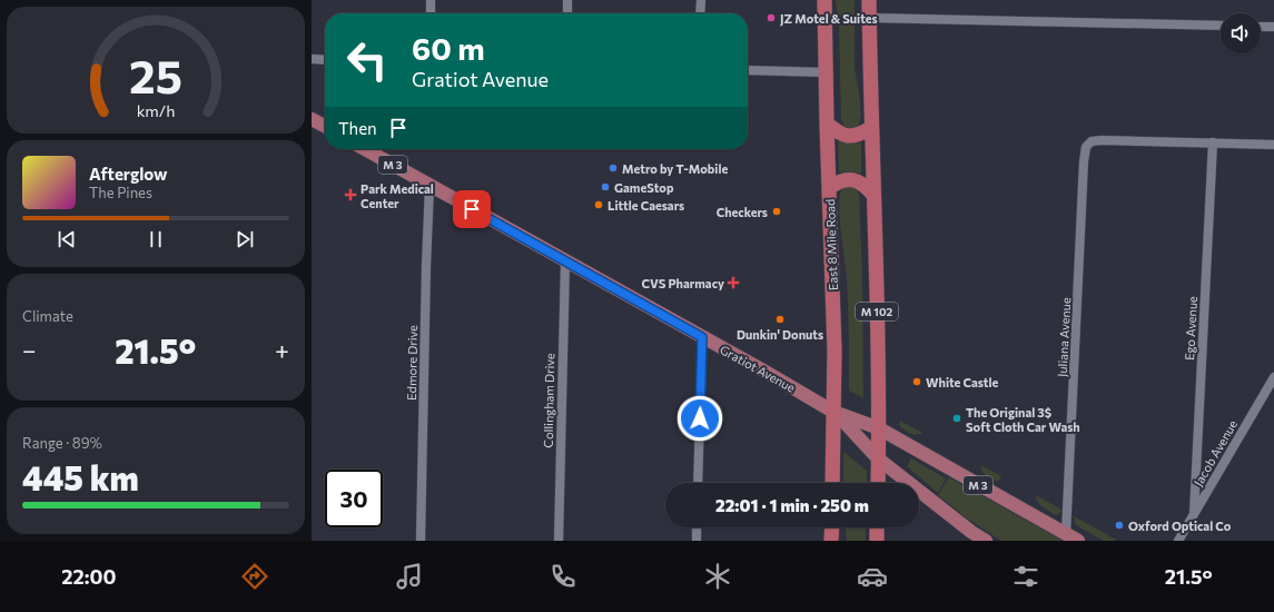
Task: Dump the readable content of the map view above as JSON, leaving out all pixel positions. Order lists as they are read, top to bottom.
{
  "streets": {
    "highway": ["East 8 Mile Road", "M 102"],
    "main road": ["M 3", "Gratiot Avenue"],
    "street": [
      "Ego Avenue",
      "Juliana Avenue",
      "Edmore Drive",
      "Collingham Drive",
      "Jacob Avenue"
    ]
  },
  "crossings": [
    ["East 8 Mile Road", "Gratiot Avenue"],
    ["M 102", "Gratiot Avenue"],
    ["Ego Avenue", "Juliana Avenue"],
    ["Ego Avenue", "Jacob Avenue"],
    ["Juliana Avenue", "Gratiot Avenue"],
    ["Edmore Drive", "Gratiot Avenue"],
    ["Gratiot Avenue", "Collingham Drive"]
  ],
  "places": {
    "other": [
      "JZ Motel & Suites",
      "Metro by T-Mobile",
      "GameStop",
      "Little Caesars",
      "Checkers",
      "Dunkin' Donuts",
      "White Castle",
      "The Original 3$ Soft Cloth Car Wash",
      "Oxford Optical Co"
    ],
    "health": ["Park Medical Center", "CVS Pharmacy"]
  },
  "page": {
    "turn": ["60 m", "Gratiot Avenue"],
    "then": "Then",
    "song": ["Afterglow", "The Pines"],
    "tile": [
      "Climate",
      ["Range · 89%", "445 km"]
    ],
    "heat": ["−", "21.5°", "+"],
    "limit": "30",
    "trip": "22:01 · 1 min · 250 m",
    "tabs": ["22:00", "21.5°"],
    "gauge": ["25", "km/h"]
  }
}
